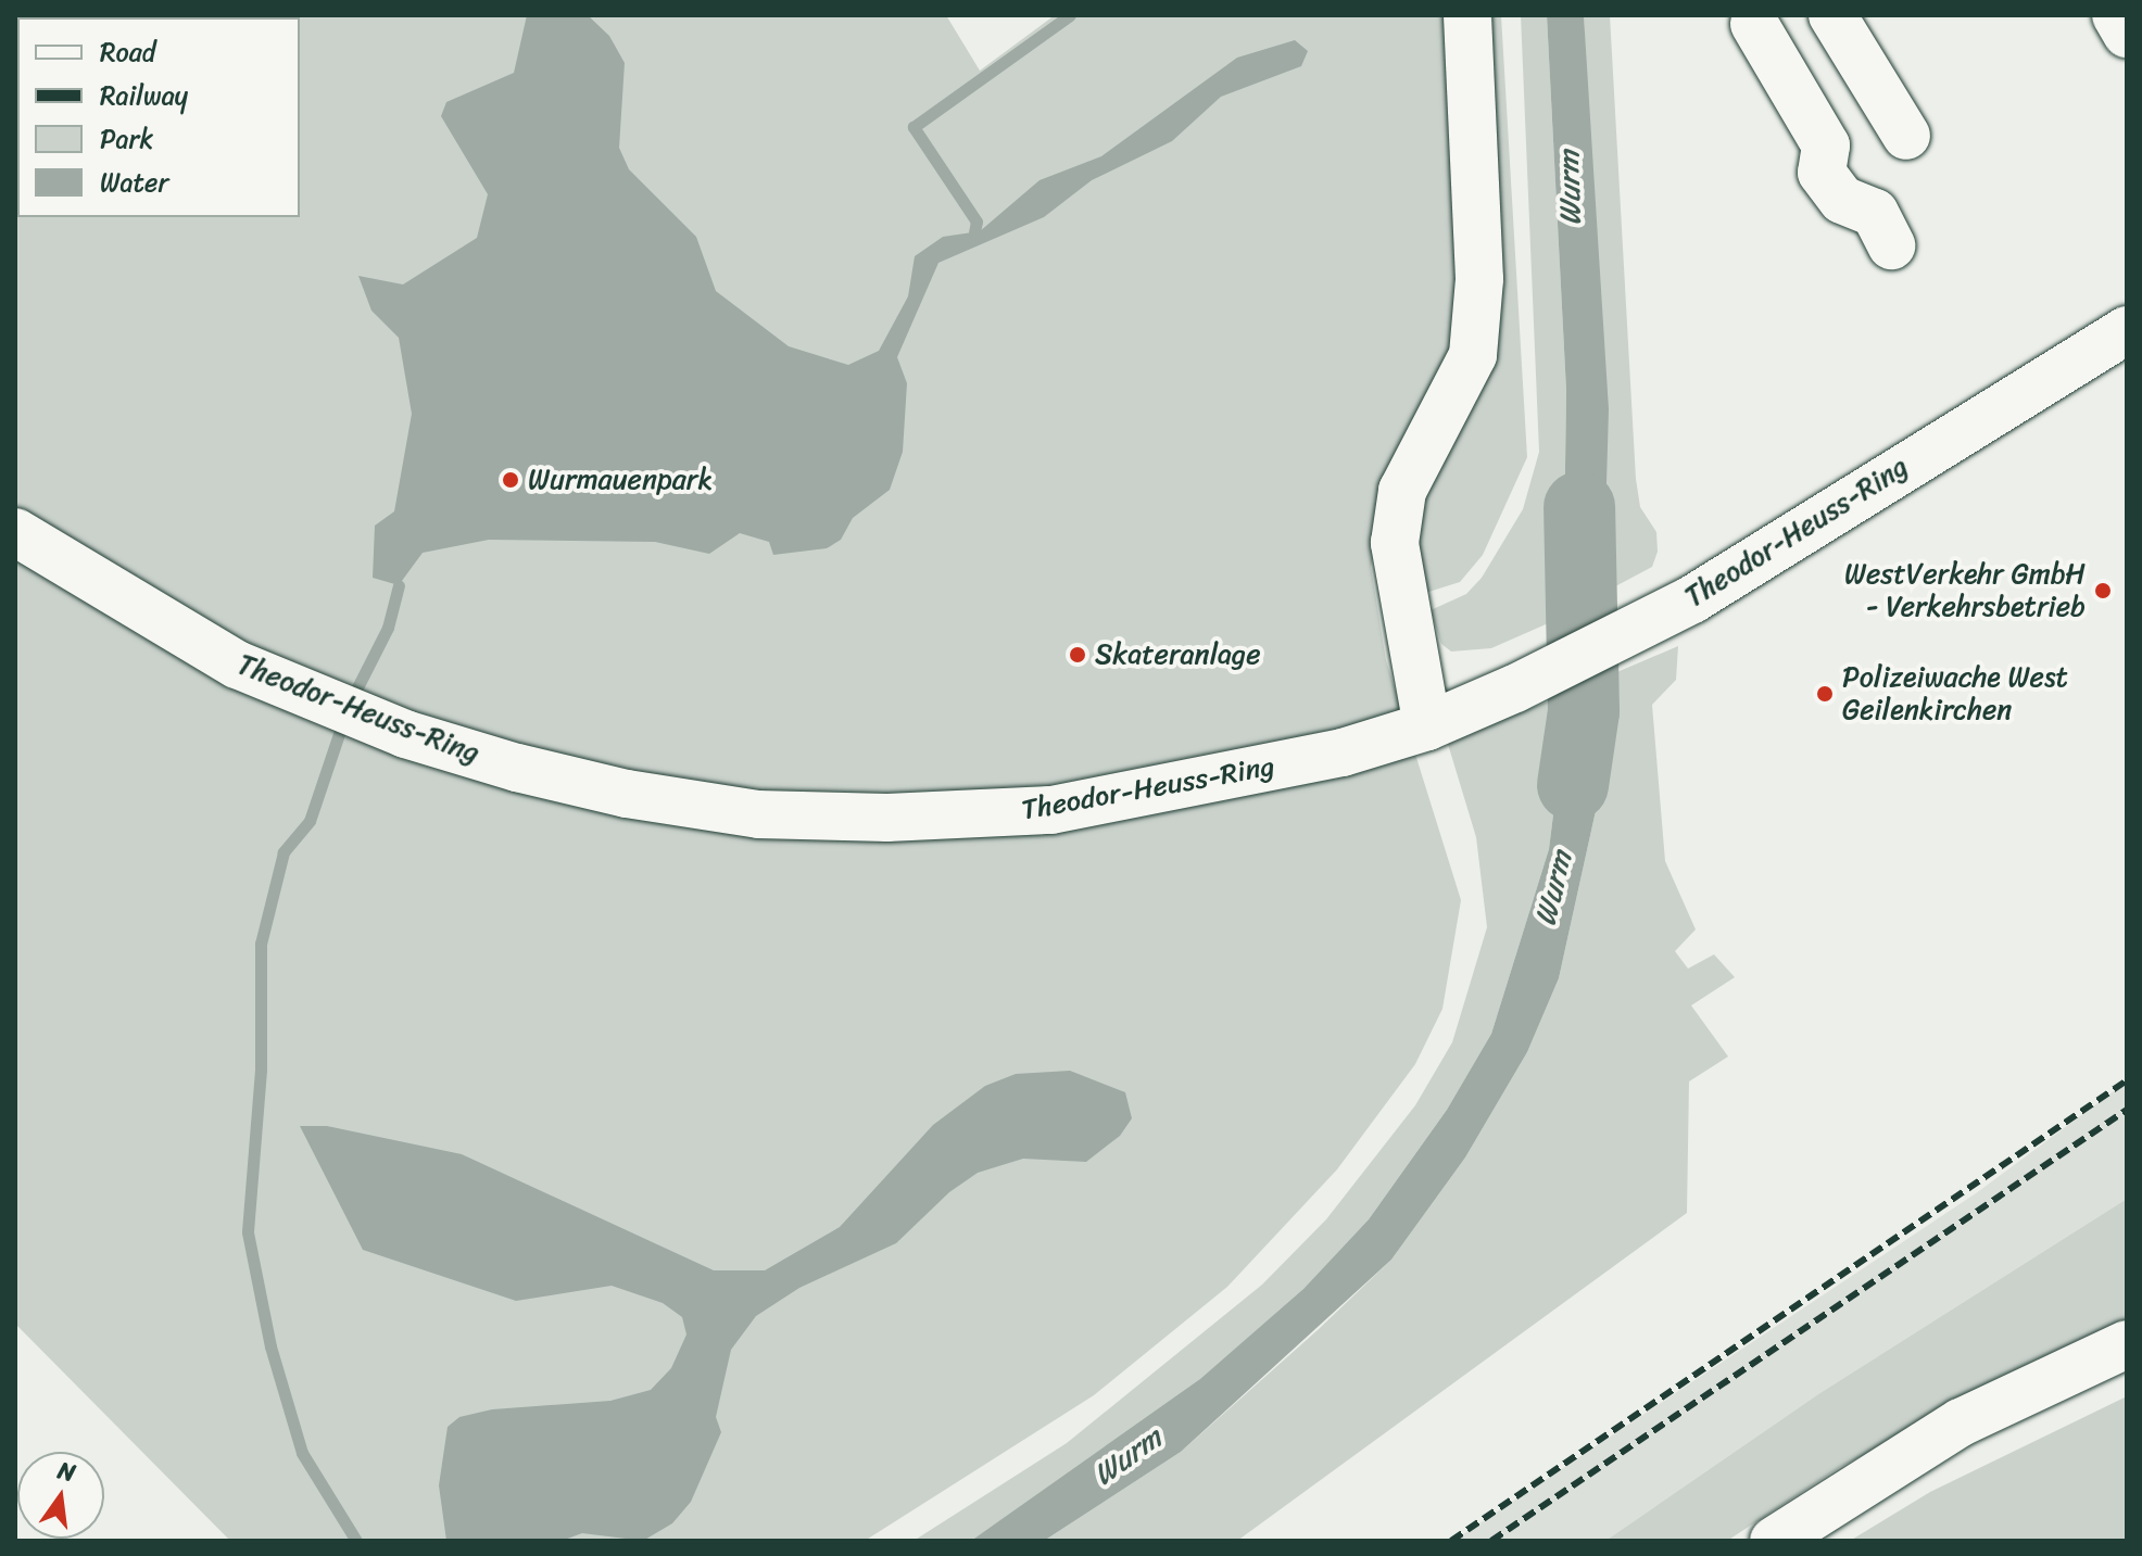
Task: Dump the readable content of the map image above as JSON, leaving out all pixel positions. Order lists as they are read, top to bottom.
{
  "streets": {
    "main road": ["Theodor-Heuss-Ring"]
  },
  "water": ["Wurm"],
  "places": [
    "Wurmauenpark",
    "WestVerkehr GmbH - Verkehrsbetrieb",
    "Skateranlage",
    "Polizeiwache West Geilenkirchen"
  ],
  "legend": [
    "Road",
    "Railway",
    "Park",
    "Water"
  ],
  "north": "top"
}
